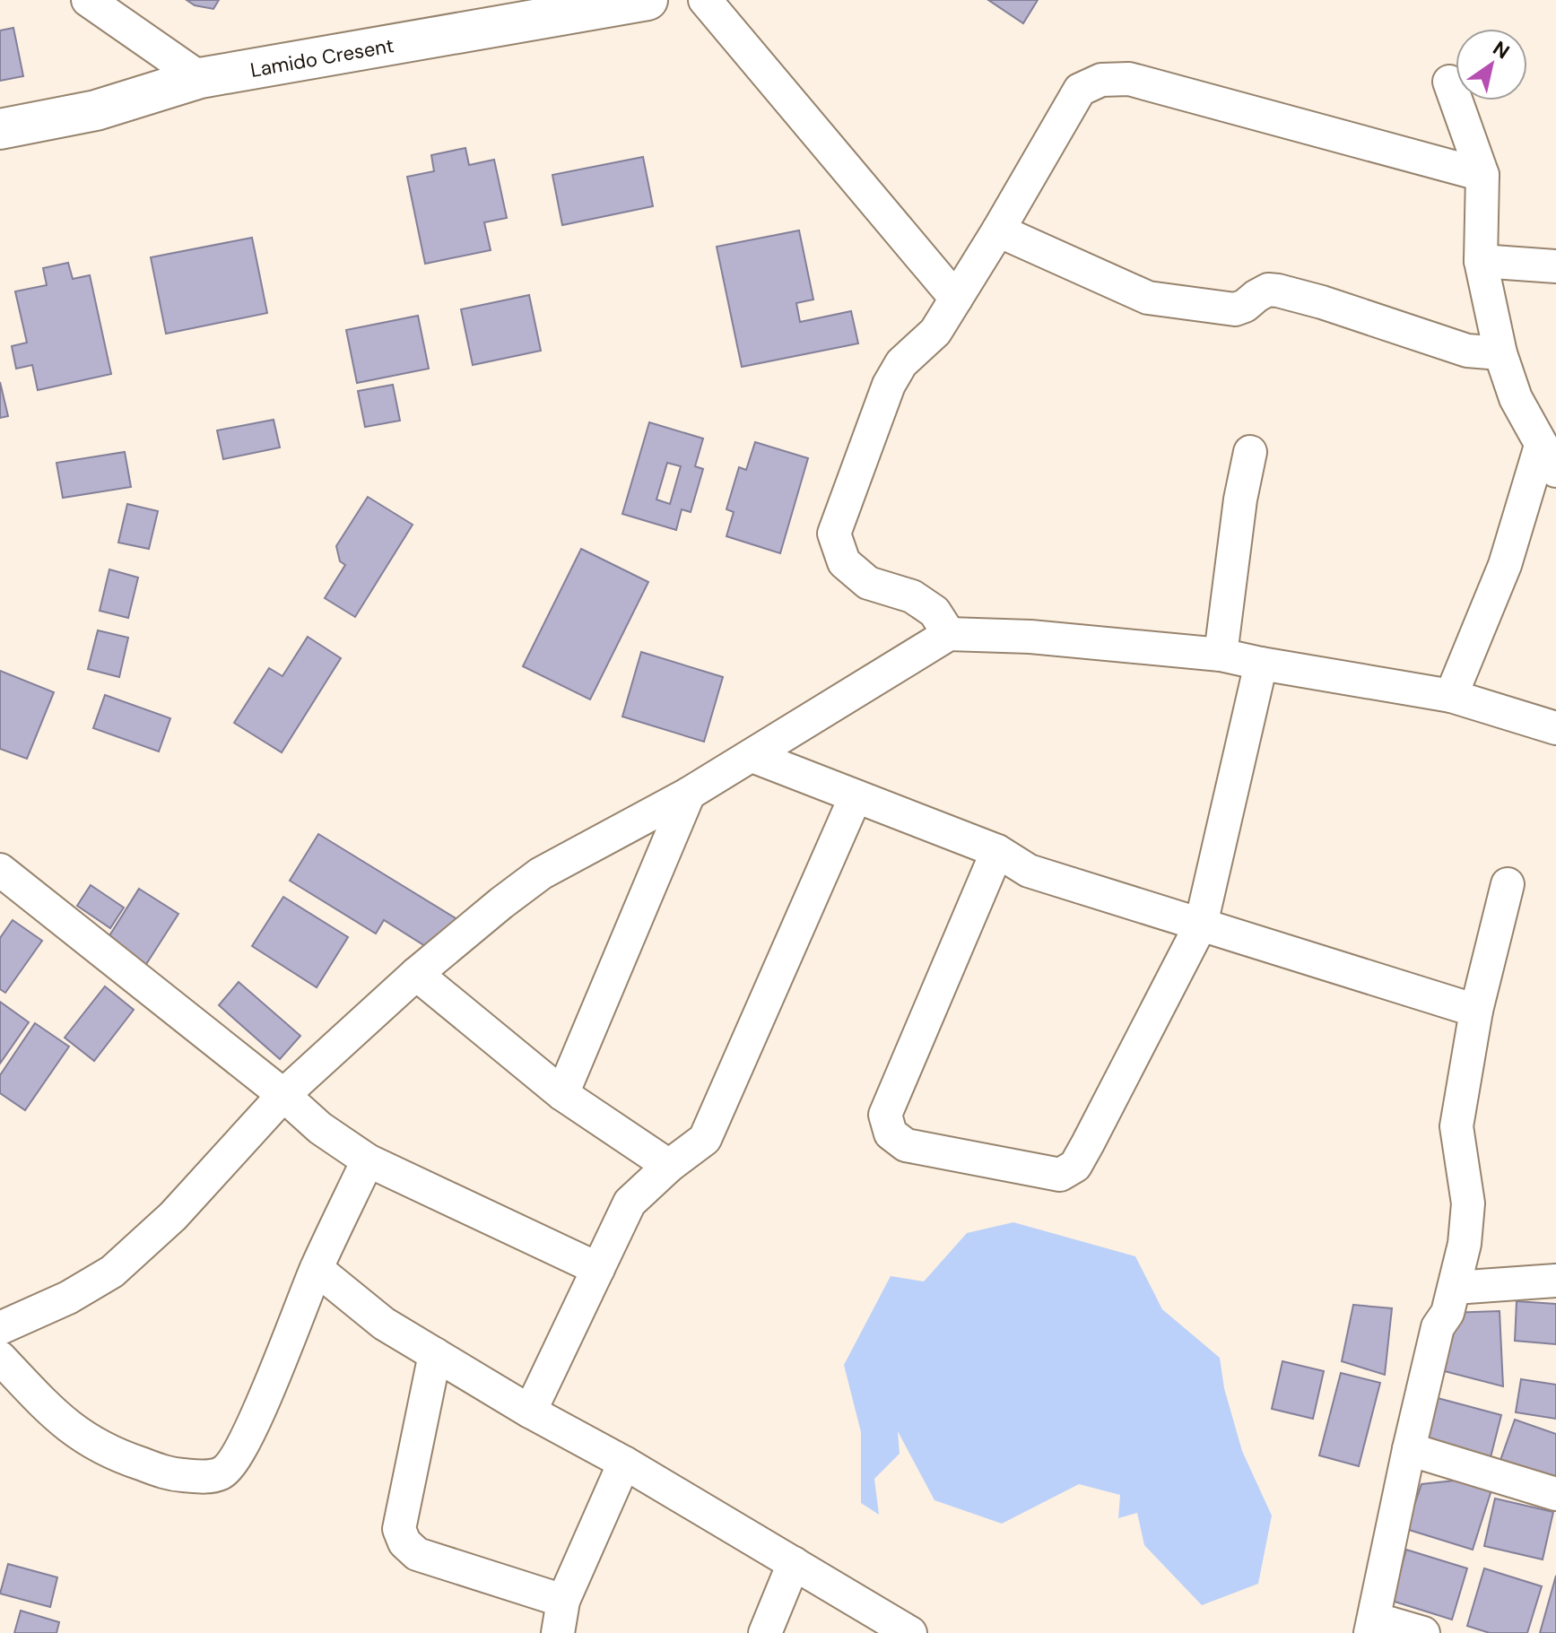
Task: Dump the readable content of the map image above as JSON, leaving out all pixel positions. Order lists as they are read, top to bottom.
{
  "streets": {
    "street": ["Lamido Cresent"]
  },
  "north": "top right"
}
